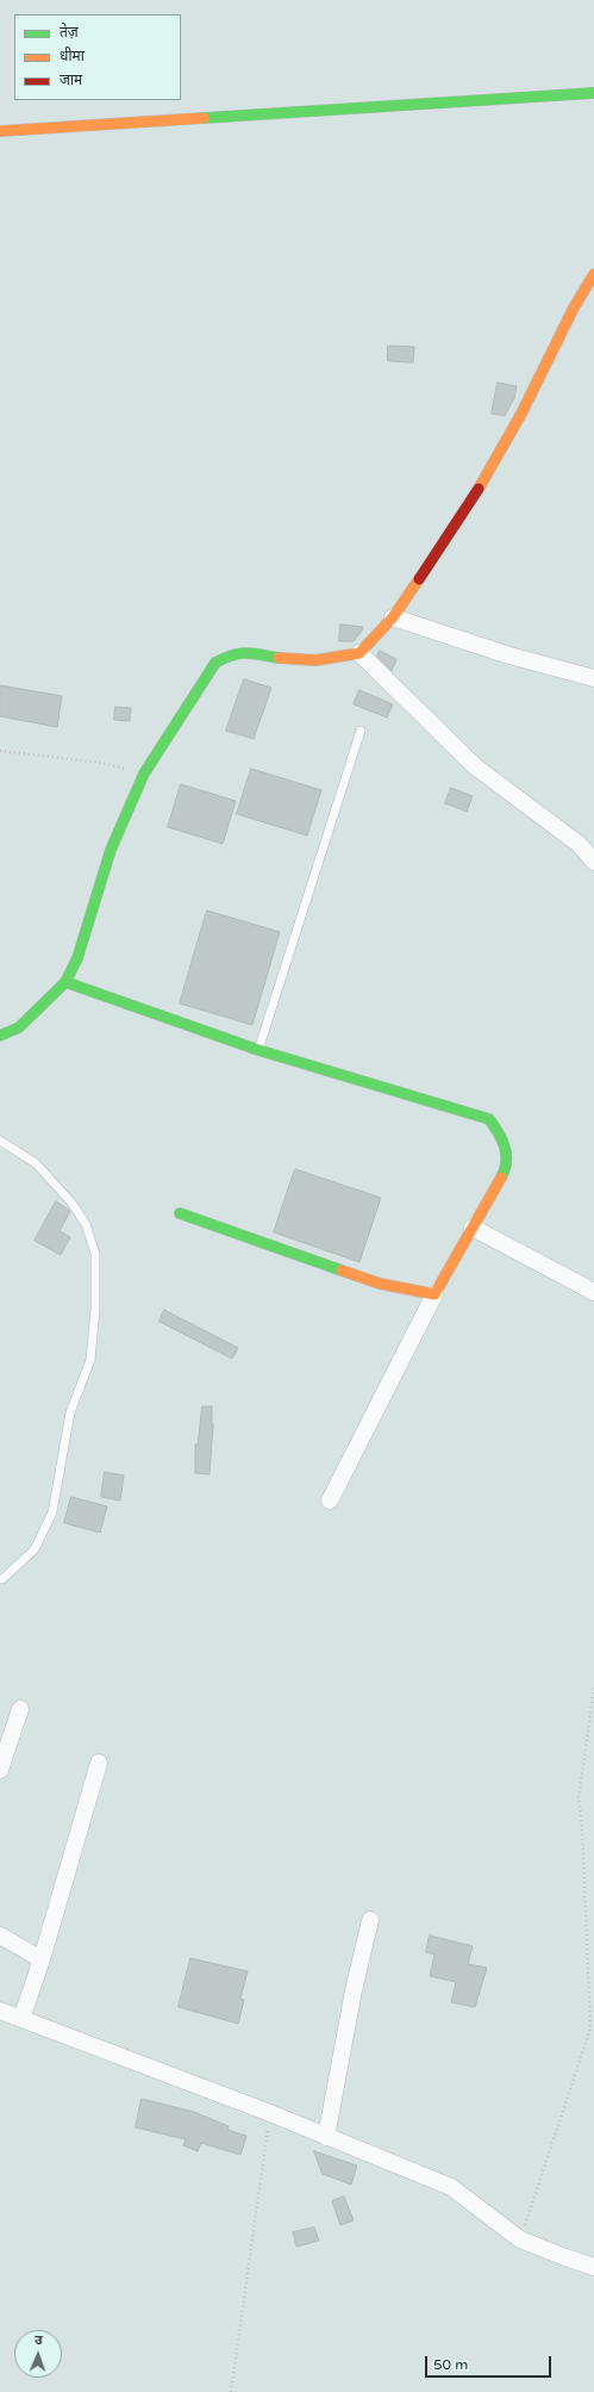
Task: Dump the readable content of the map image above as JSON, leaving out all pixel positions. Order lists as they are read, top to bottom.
{
  "legend": ["तेज़", "धीमा", "जाम"],
  "scale_bar": "50 m",
  "north": "top"
}
